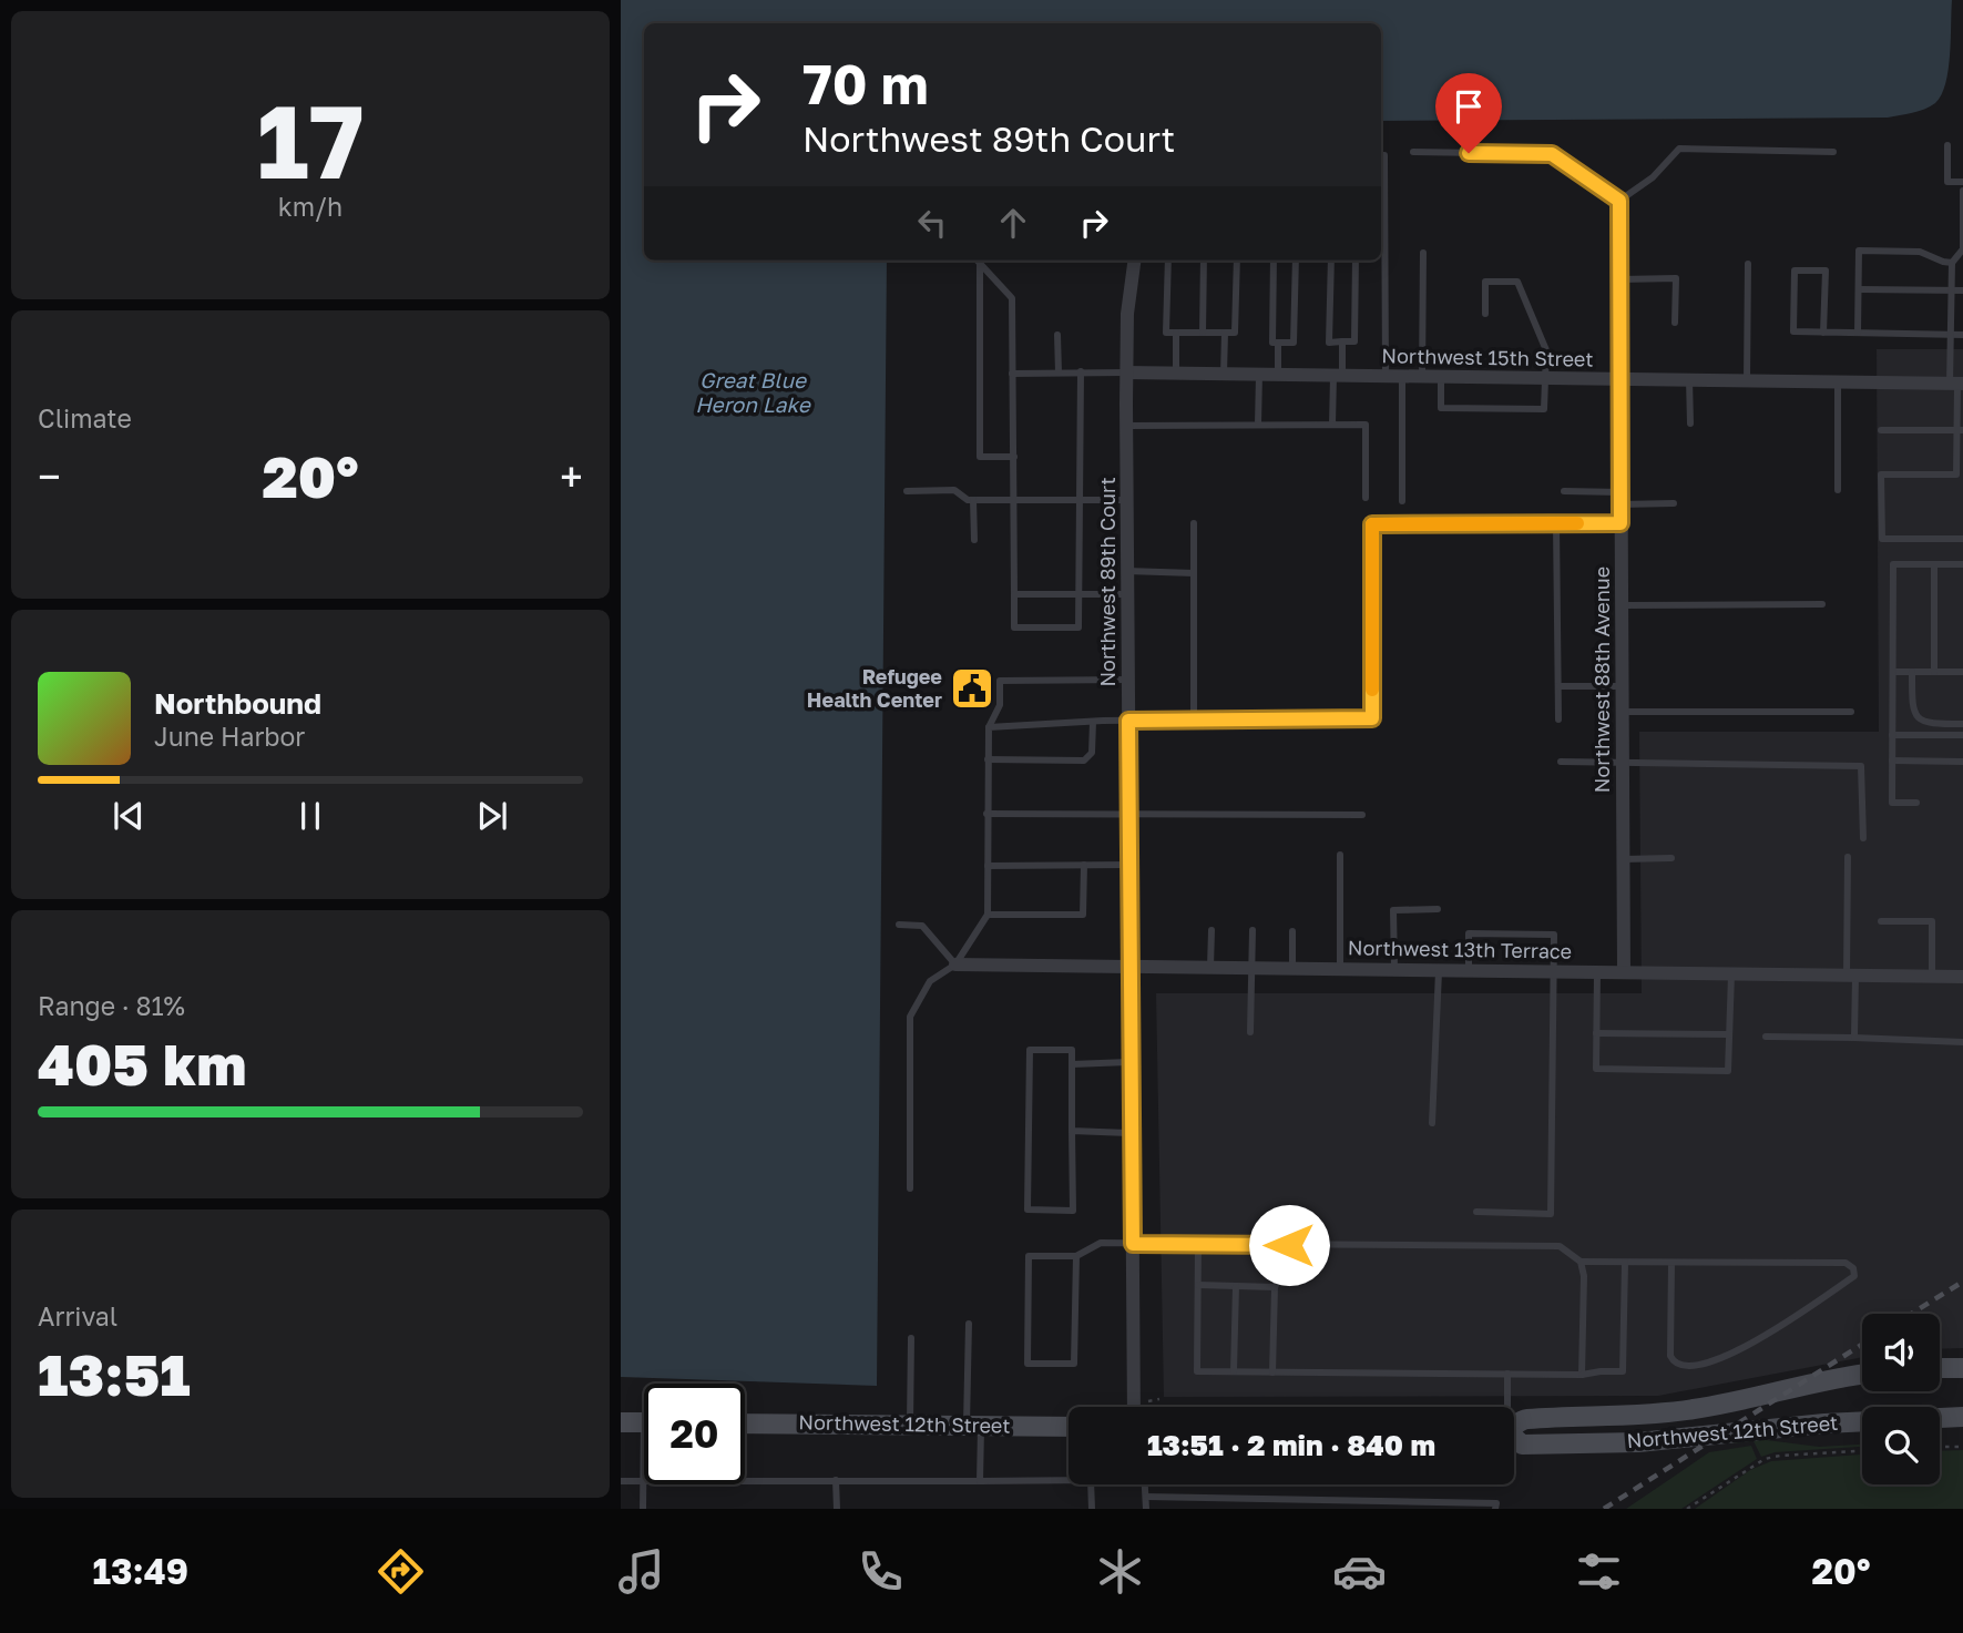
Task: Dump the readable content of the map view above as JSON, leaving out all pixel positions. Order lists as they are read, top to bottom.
{
  "streets": {
    "main road": ["Northwest 12th Street"],
    "street": [
      "Northwest 15th Street",
      "Northwest 89th Court",
      "Northwest 88th Avenue",
      "Northwest 13th Terrace"
    ]
  },
  "crossings": [
    ["Northwest 15th Street", "Northwest 89th Court"],
    ["Northwest 15th Street", "Northwest 88th Avenue"],
    ["Northwest 89th Court", "Northwest 13th Terrace"],
    ["Northwest 88th Avenue", "Northwest 13th Terrace"]
  ],
  "water": ["Great Blue Heron Lake"],
  "places": {
    "public building": ["Refugee Health Center"]
  },
  "page": {
    "tile": [
      ["17", "km/h"],
      "Climate",
      ["Range · 81%", "405 km"],
      ["Arrival", "13:51"]
    ],
    "turn": ["70 m", "Northwest 89th Court"],
    "heat": ["−", "20°", "+"],
    "song": ["Northbound", "June Harbor"],
    "limit": "20",
    "trip": "13:51 · 2 min · 840 m",
    "tabs": ["13:49", "20°"]
  }
}
